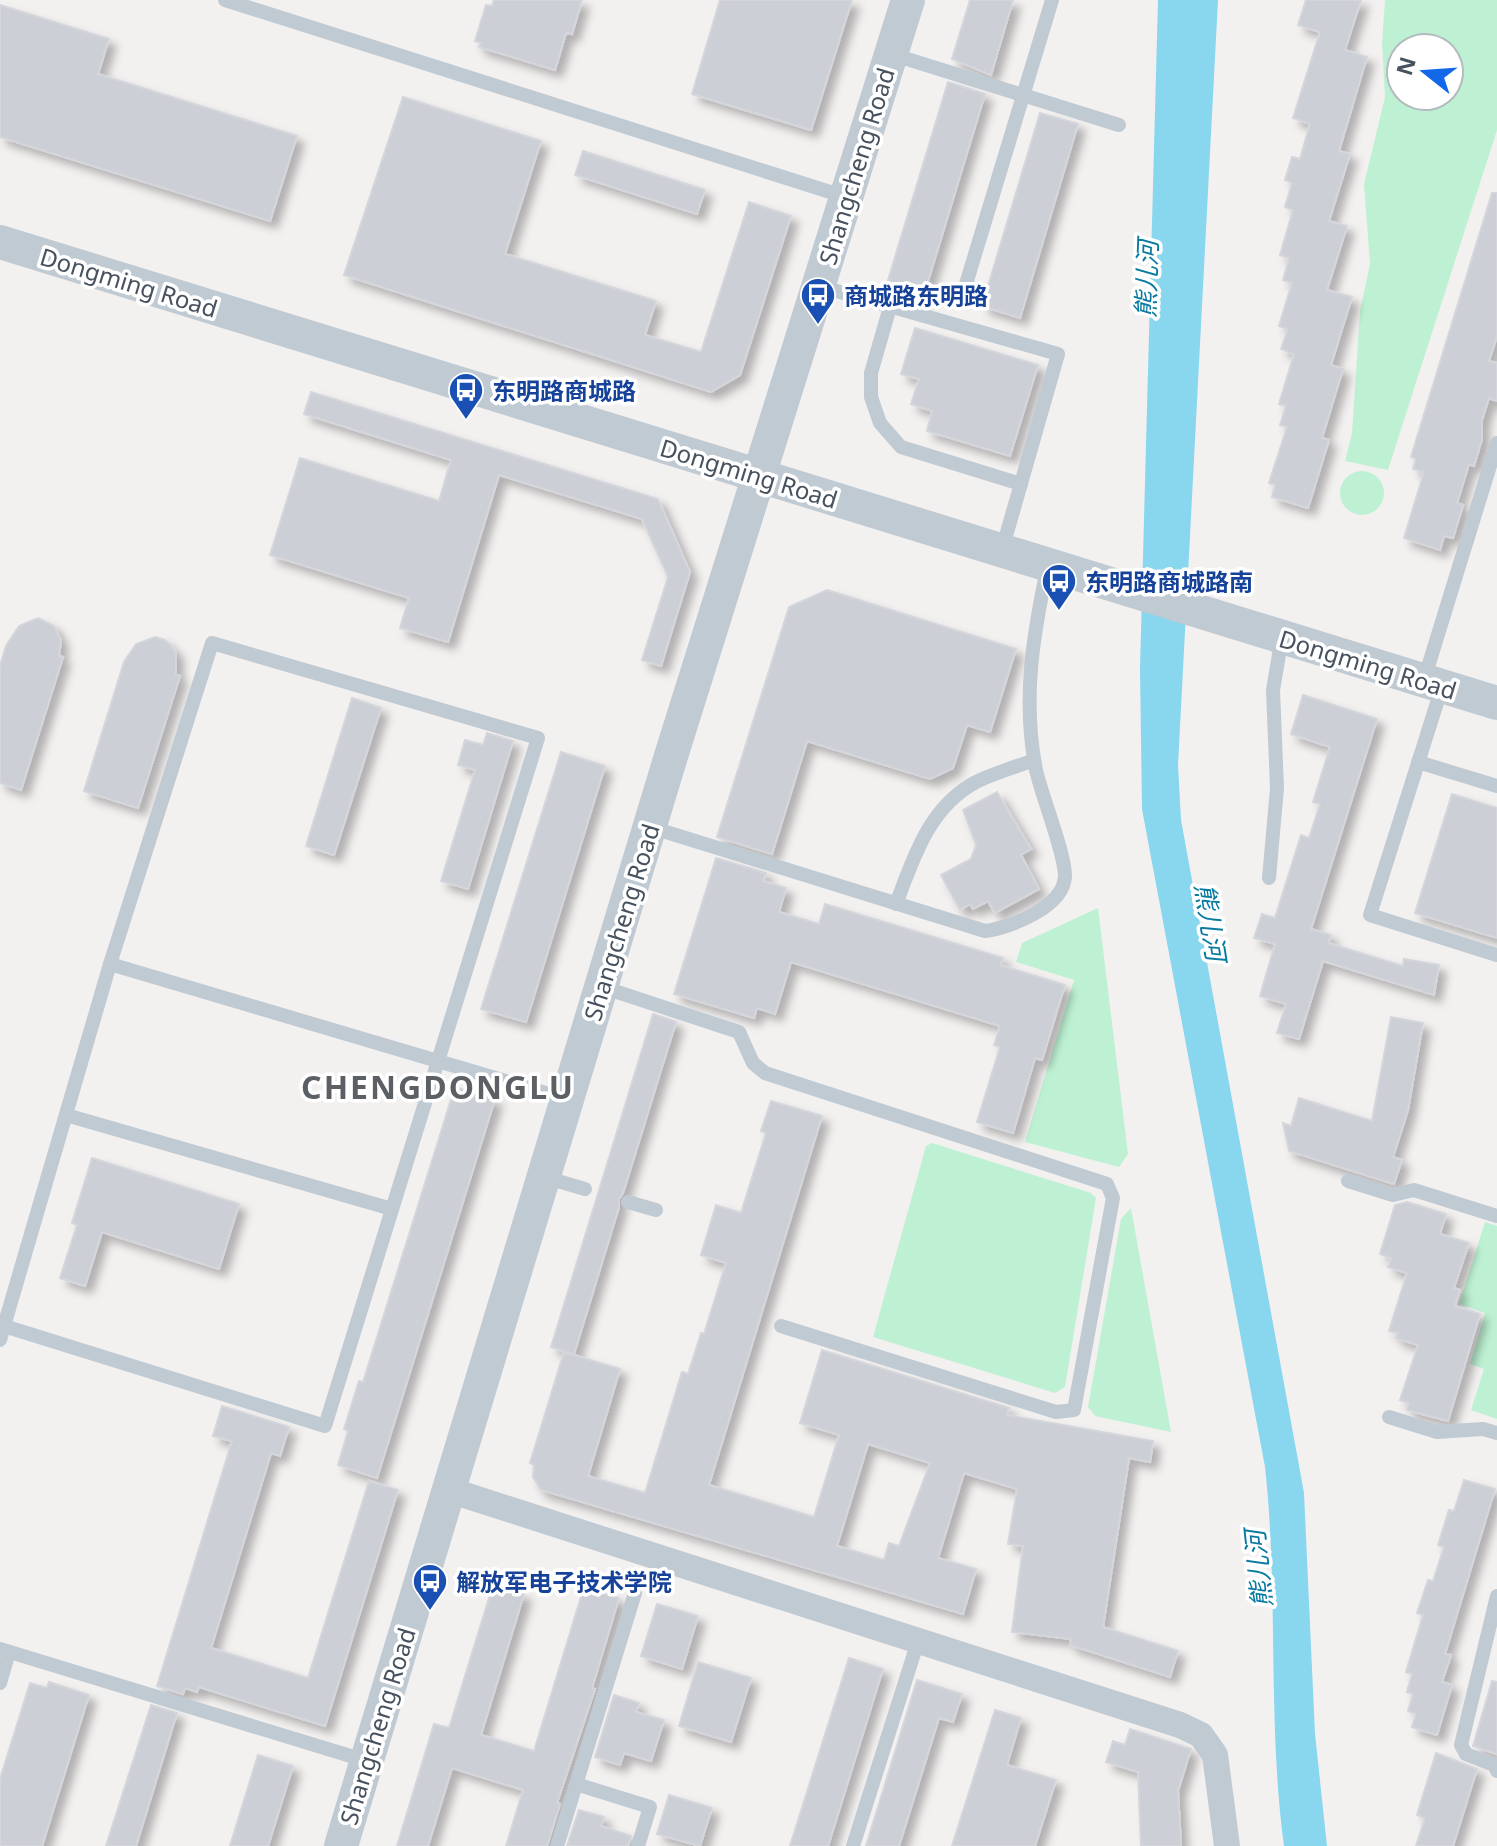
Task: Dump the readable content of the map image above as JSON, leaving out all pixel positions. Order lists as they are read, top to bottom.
{
  "streets": {
    "street": ["Shangcheng Road", "Dongming Road"]
  },
  "crossings": [
    ["Shangcheng Road", "Dongming Road"]
  ],
  "districts": ["CHENGDONGLU"],
  "water": ["熊儿河"],
  "places": {
    "bus stop": [
      "商城路东明路",
      "东明路商城路",
      "东明路商城路南",
      "解放军电子技术学院"
    ]
  },
  "north": "left"
}
